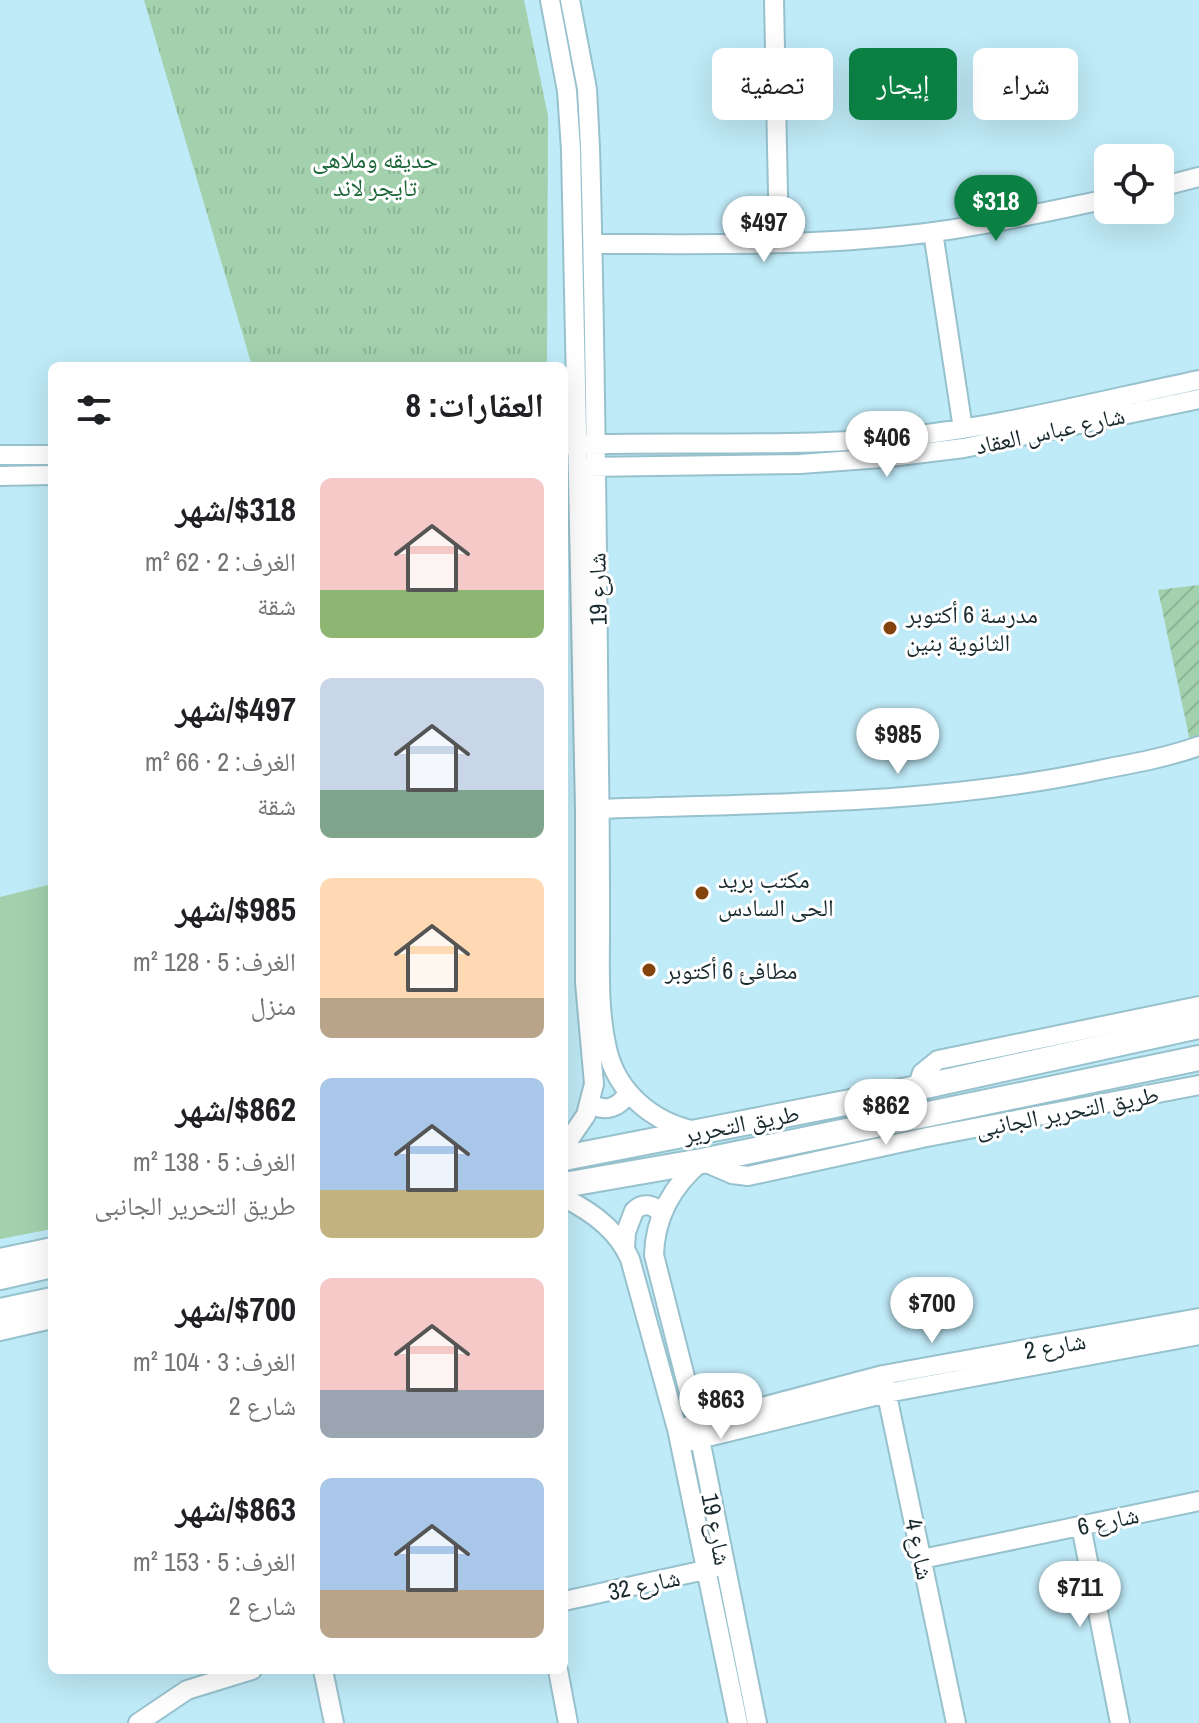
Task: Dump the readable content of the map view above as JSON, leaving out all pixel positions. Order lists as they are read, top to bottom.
{
  "streets": {
    "street": [
      "شارع عباس العقاد",
      "شارع 19",
      "طريق التحرير الجانبى",
      "طريق التحرير",
      "شارع 2",
      "شارع 6",
      "شارع 4",
      "شارع 32"
    ]
  },
  "crossings": [
    ["شارع عباس العقاد", "شارع 19"],
    ["شارع 19", "طريق التحرير الجانبى"],
    ["شارع 19", "طريق التحرير"],
    ["شارع 19", "شارع 2"],
    ["شارع 19", "شارع 32"],
    ["طريق التحرير الجانبى", "طريق التحرير"],
    ["شارع 2", "شارع 4"],
    ["شارع 6", "شارع 4"]
  ],
  "parks": ["حديقه وملاهى تايجر لاند"],
  "places": ["مدرسة 6 أكتوبر الثانوية بنين", "مكتب بريد الحى السادس", "مطافئ 6 أكتوبر"],
  "page": {
    "chip": ["شراء", "إيجار", "تصفية"],
    "price": [
      "$318",
      "$497",
      "$406",
      "$985",
      "$862",
      "$700",
      "$863",
      "$711"
    ],
    "heading": "العقارات: 8",
    "list": [
      {
        "name": "$318/شهر",
        "note": "الغرف: 2 · 62 m² · شقة"
      },
      {
        "name": "$497/شهر",
        "note": "الغرف: 2 · 66 m² · شقة"
      },
      {
        "name": "$985/شهر",
        "note": "الغرف: 5 · 128 m² · منزل"
      },
      {
        "name": "$862/شهر",
        "note": "الغرف: 5 · 138 m² · طريق التحرير الجانبى"
      },
      {
        "name": "$700/شهر",
        "note": "الغرف: 3 · 104 m² · شارع 2"
      },
      {
        "name": "$863/شهر",
        "note": "الغرف: 5 · 153 m² · شارع 2"
      }
    ]
  }
}
